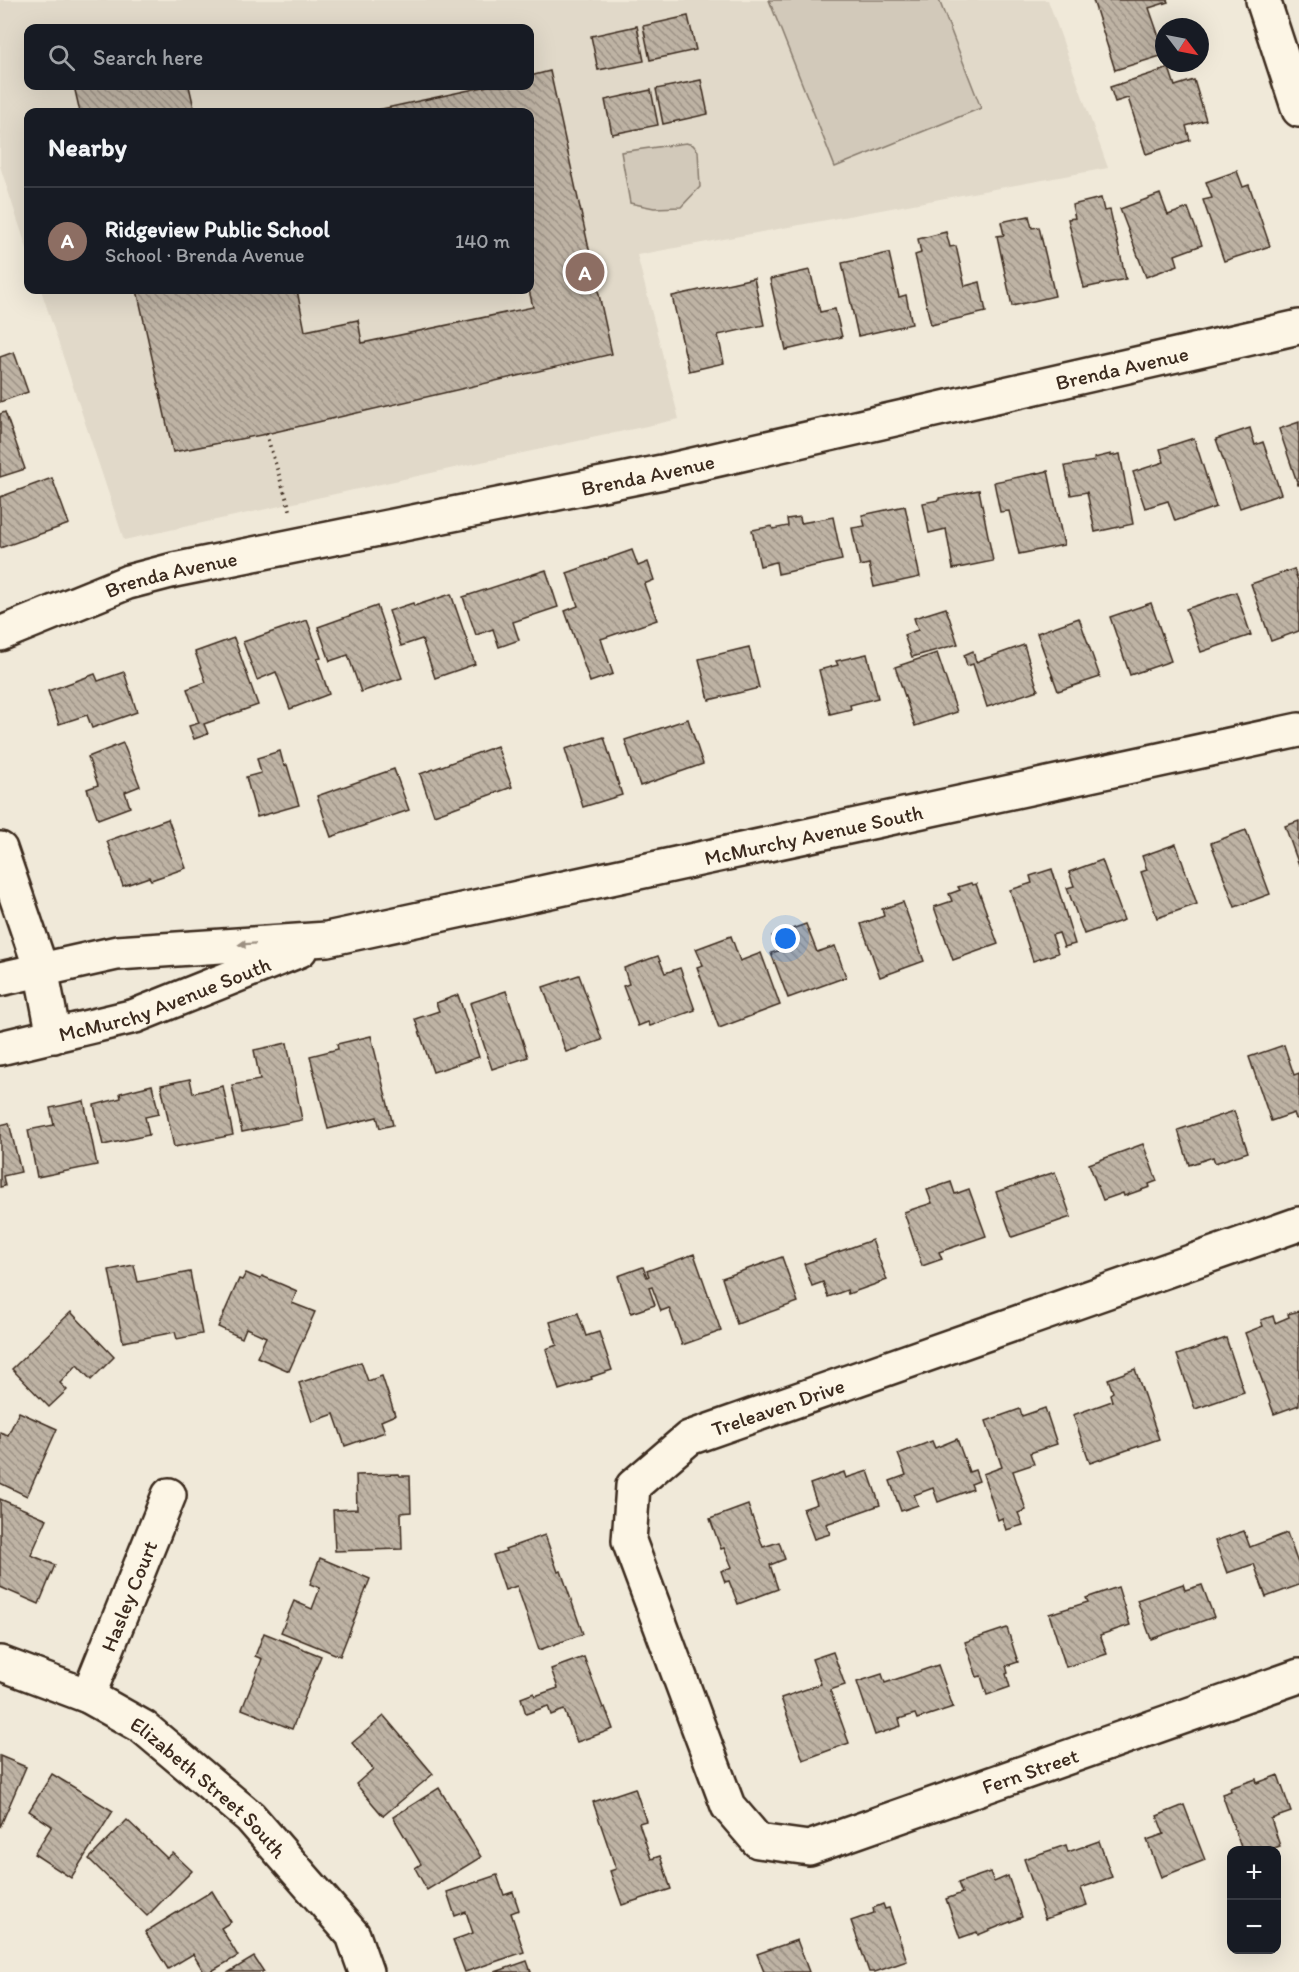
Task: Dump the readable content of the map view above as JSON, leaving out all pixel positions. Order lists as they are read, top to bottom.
{
  "streets": {
    "street": [
      "Brenda Avenue",
      "McMurchy Avenue South",
      "Treleaven Drive",
      "Hasley Court",
      "Fern Street",
      "Elizabeth Street South"
    ]
  },
  "crossings": [
    ["Treleaven Drive", "Fern Street"],
    ["Hasley Court", "Elizabeth Street South"]
  ],
  "north": "bottom right",
  "page": {
    "search": "Search here",
    "heading": "Nearby",
    "list": [
      {
        "mark": "A",
        "name": "Ridgeview Public School",
        "note": "School · Brenda Avenue",
        "value": "140 m"
      }
    ],
    "pins": "A",
    "map_buttons": ["+", "−"]
  }
}
